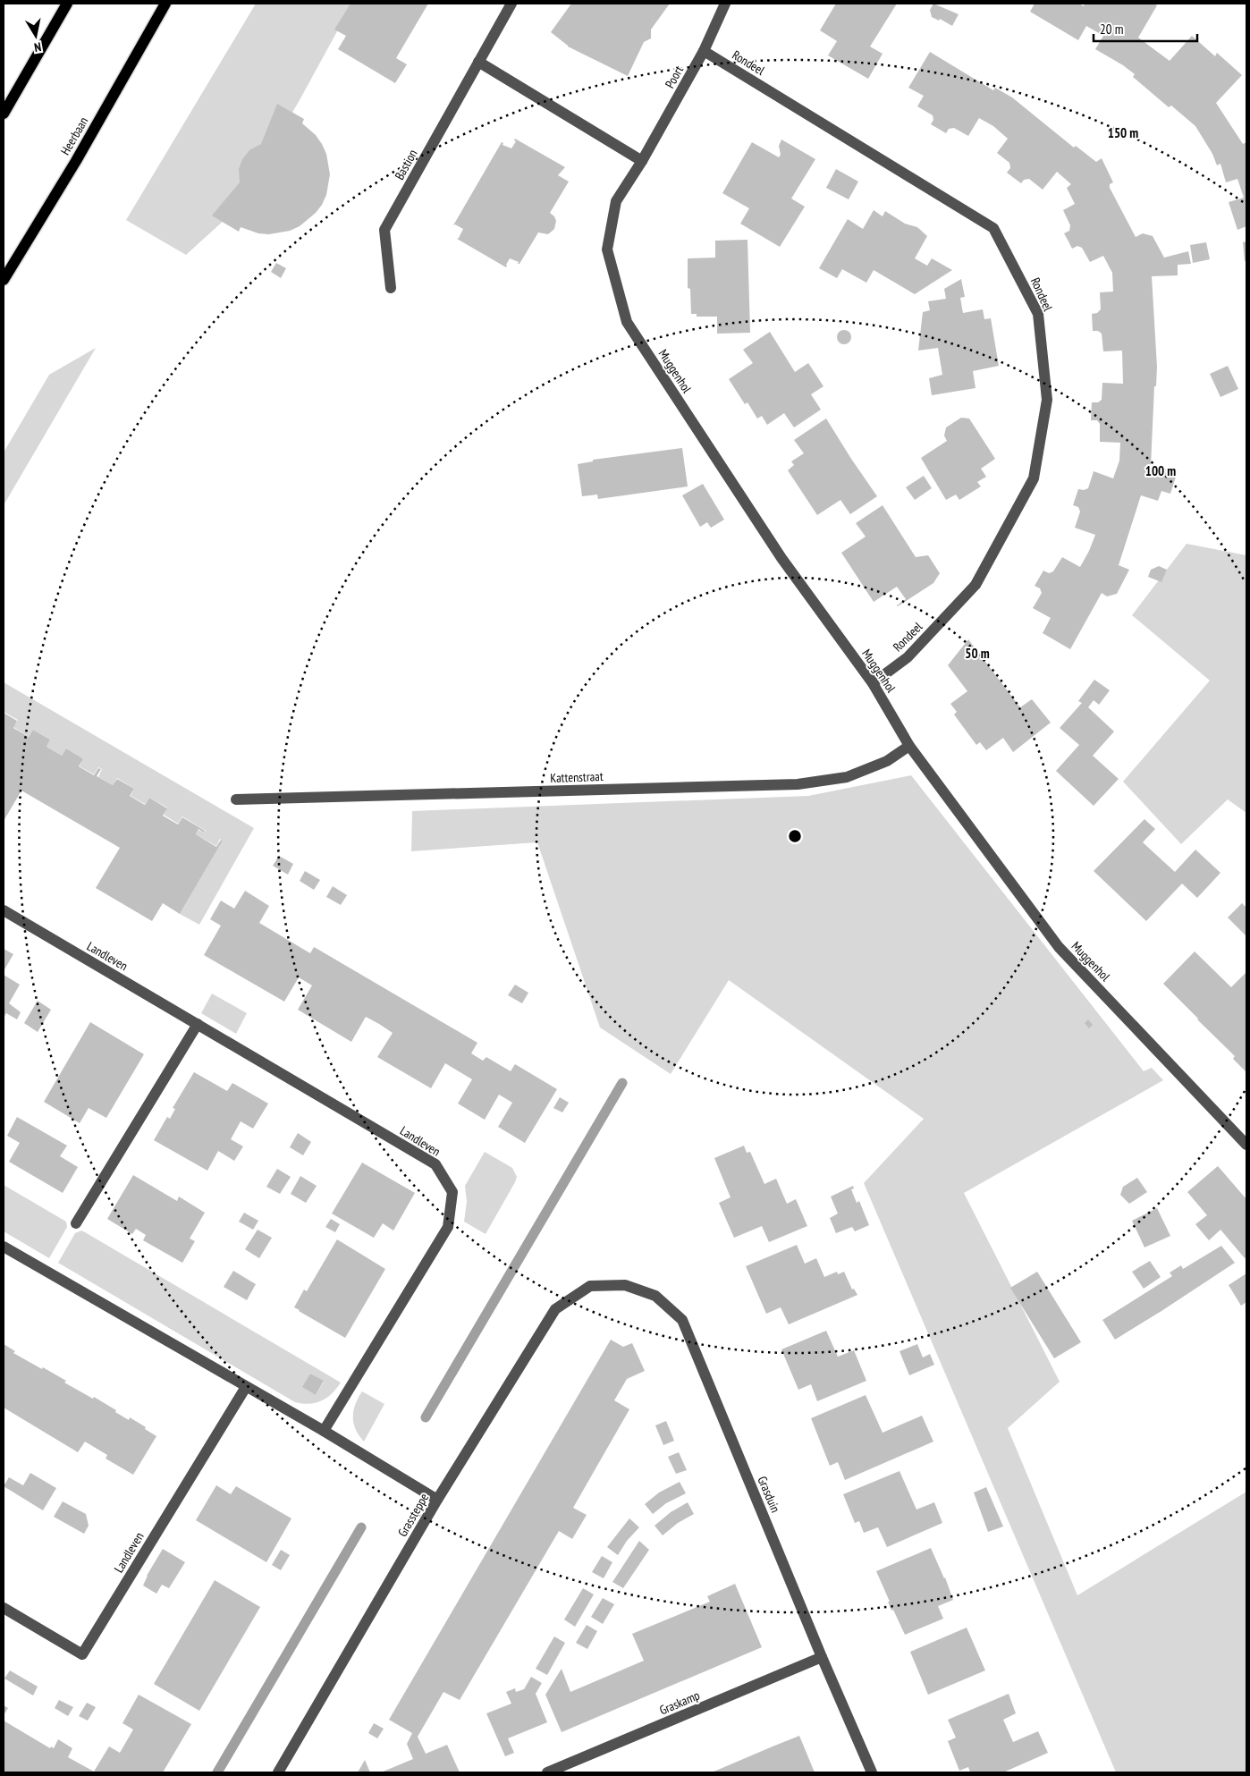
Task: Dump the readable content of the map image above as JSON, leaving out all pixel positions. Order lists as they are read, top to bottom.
{
  "streets": {
    "main road": ["Heerbaan"],
    "street": [
      "Rondeel",
      "Poort",
      "Bastion",
      "Muggenhol",
      "Kattenstraat",
      "Landleven",
      "Grasduin",
      "Grassteppe",
      "Graskamp"
    ]
  },
  "crossings": [
    ["Rondeel", "Poort"],
    ["Rondeel", "Muggenhol"],
    ["Poort", "Muggenhol"],
    ["Muggenhol", "Kattenstraat"],
    ["Grasduin", "Grassteppe"],
    ["Grasduin", "Graskamp"]
  ],
  "scale_bar": "20 m",
  "north": "bottom",
  "rings": ["150 m", "100 m", "50 m"]
}
